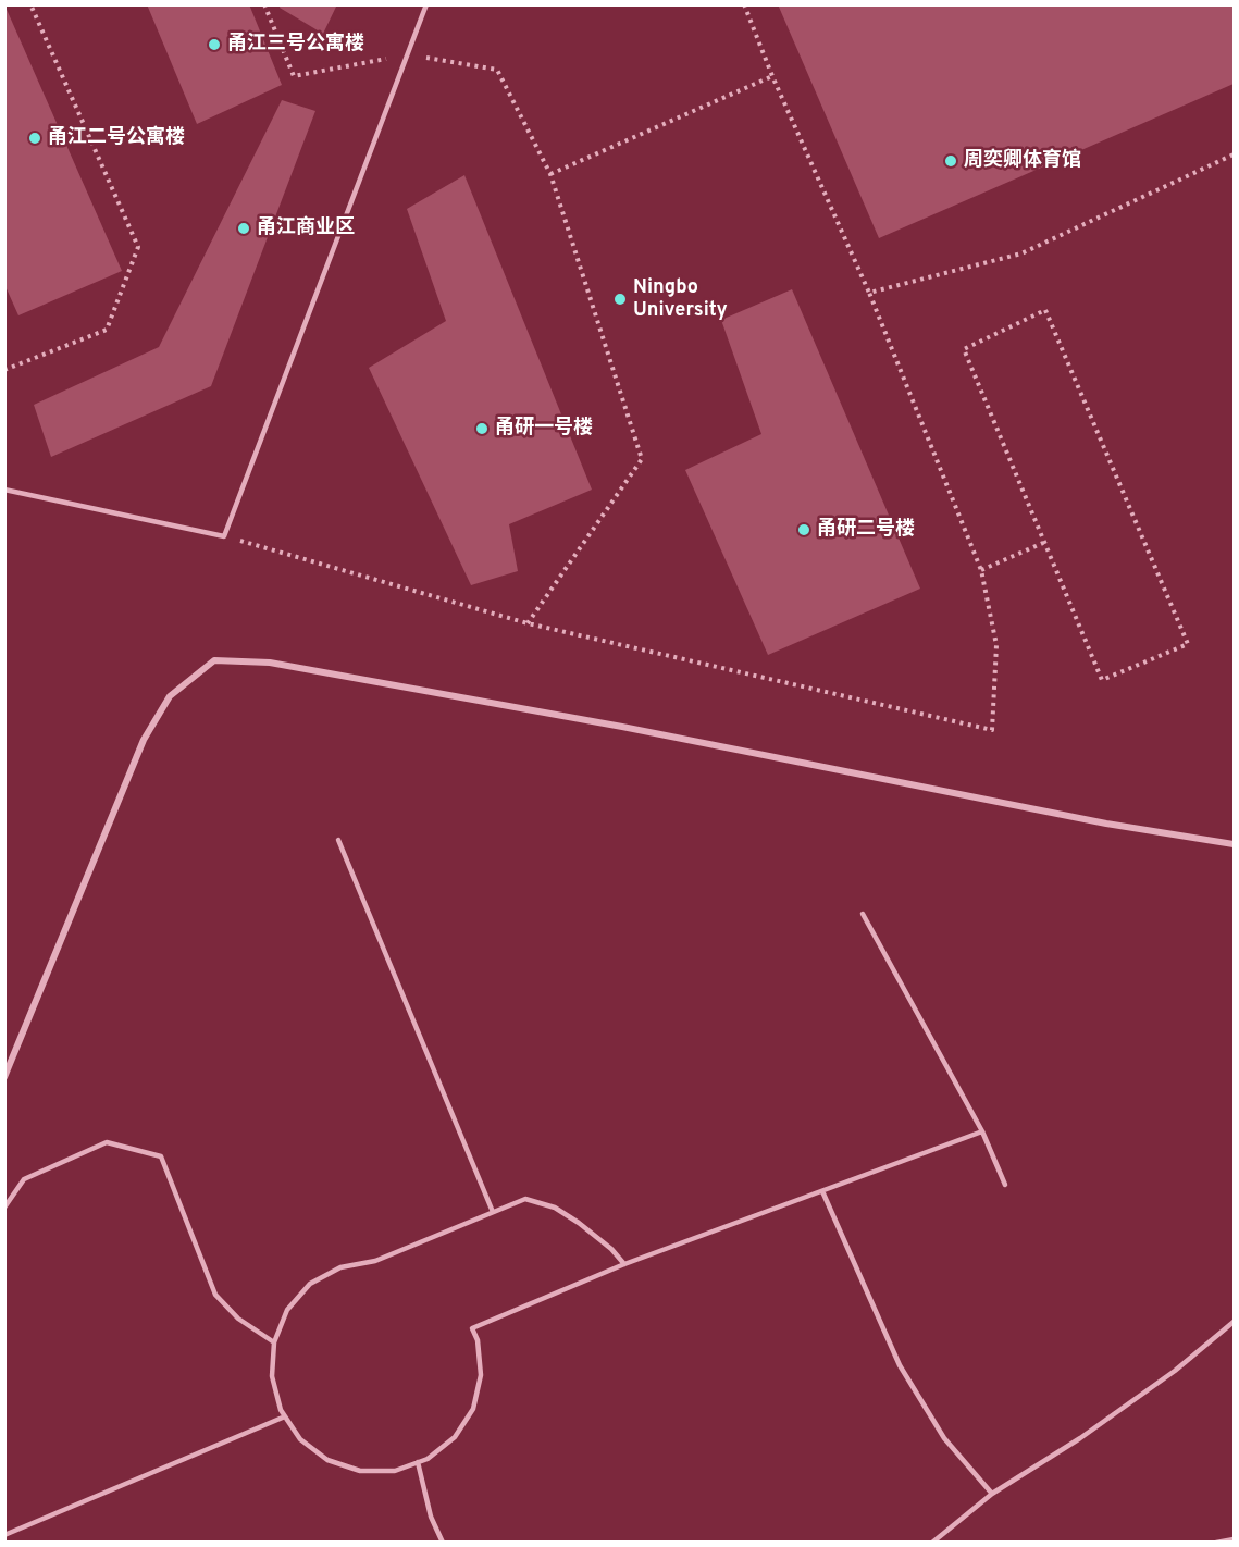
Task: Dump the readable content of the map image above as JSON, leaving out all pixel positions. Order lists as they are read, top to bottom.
{
  "places": [
    "甬江三号公寓楼",
    "甬江二号公寓楼",
    "周奕卿体育馆",
    "甬江商业区",
    "Ningbo University",
    "甬研一号楼",
    "甬研二号楼"
  ]
}
